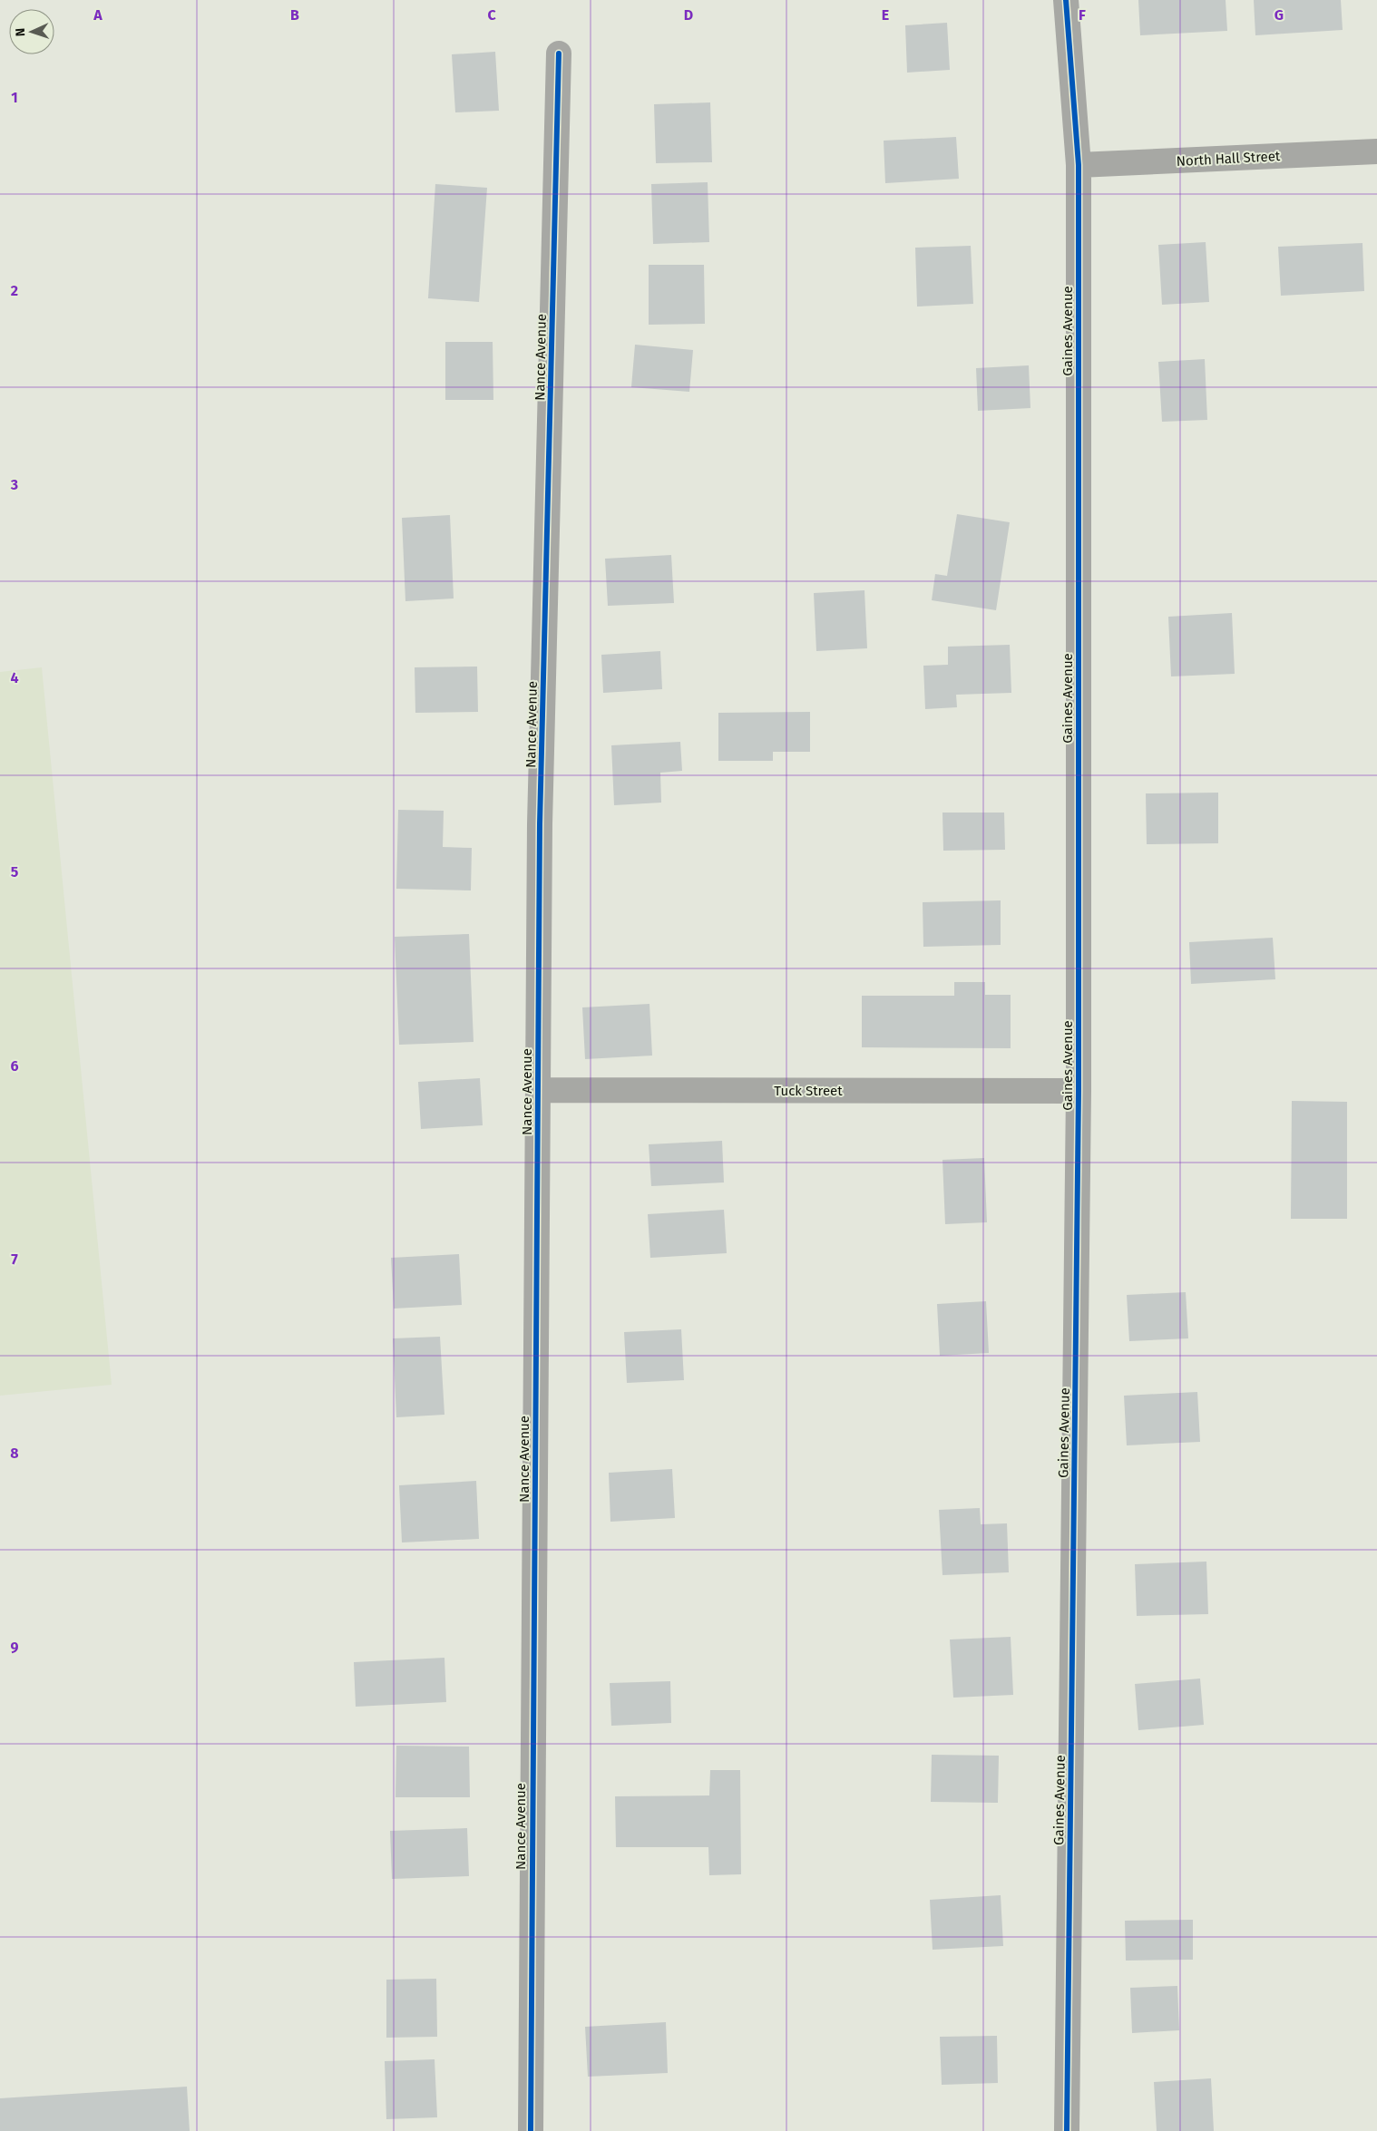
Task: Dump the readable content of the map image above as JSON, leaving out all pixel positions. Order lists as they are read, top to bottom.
{
  "streets": {
    "street": [
      "North Hall Street",
      "Gaines Avenue",
      "Nance Avenue",
      "Tuck Street"
    ]
  },
  "crossings": [
    ["North Hall Street", "Gaines Avenue"],
    ["Gaines Avenue", "Tuck Street"],
    ["Nance Avenue", "Tuck Street"]
  ],
  "north": "left",
  "grid": {
    "columns": [
      "A",
      "B",
      "C",
      "D",
      "E",
      "F",
      "G"
    ],
    "rows": [
      "1",
      "2",
      "3",
      "4",
      "5",
      "6",
      "7",
      "8",
      "9"
    ]
  }
}
